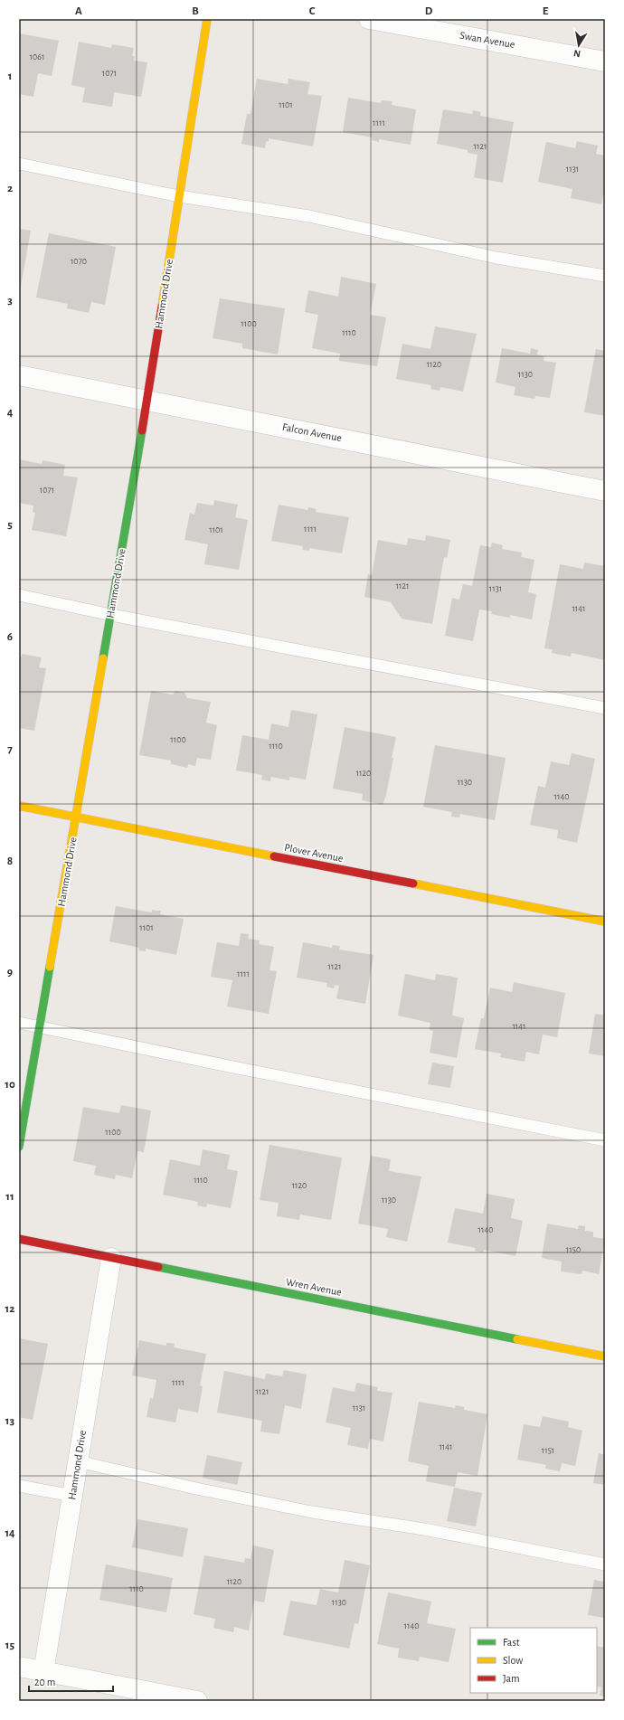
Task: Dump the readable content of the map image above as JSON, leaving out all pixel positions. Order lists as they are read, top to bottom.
{
  "streets": {
    "street": [
      "Swan Avenue",
      "Hammond Drive",
      "Falcon Avenue",
      "Plover Avenue",
      "Wren Avenue"
    ]
  },
  "crossings": [
    ["Hammond Drive", "Falcon Avenue"],
    ["Hammond Drive", "Plover Avenue"],
    ["Hammond Drive", "Wren Avenue"]
  ],
  "house_numbers": [
    "1061",
    "1071",
    "1101",
    "1111",
    "1121",
    "1131",
    "1070",
    "1100",
    "1110",
    "1120",
    "1130",
    "1071",
    "1111",
    "1101",
    "1121",
    "1131",
    "1141",
    "1100",
    "1110",
    "1120",
    "1130",
    "1140",
    "1101",
    "1121",
    "1111",
    "1141",
    "1100",
    "1110",
    "1120",
    "1130",
    "1140",
    "1150",
    "1111",
    "1121",
    "1131",
    "1141",
    "1151",
    "1120",
    "1110",
    "1130",
    "1140"
  ],
  "legend": ["Fast", "Slow", "Jam"],
  "scale_bar": "20 m",
  "north": "bottom",
  "grid": {
    "columns": [
      "A",
      "B",
      "C",
      "D",
      "E"
    ],
    "rows": [
      "1",
      "2",
      "3",
      "4",
      "5",
      "6",
      "7",
      "8",
      "9",
      "10",
      "11",
      "12",
      "13",
      "14",
      "15"
    ]
  }
}
